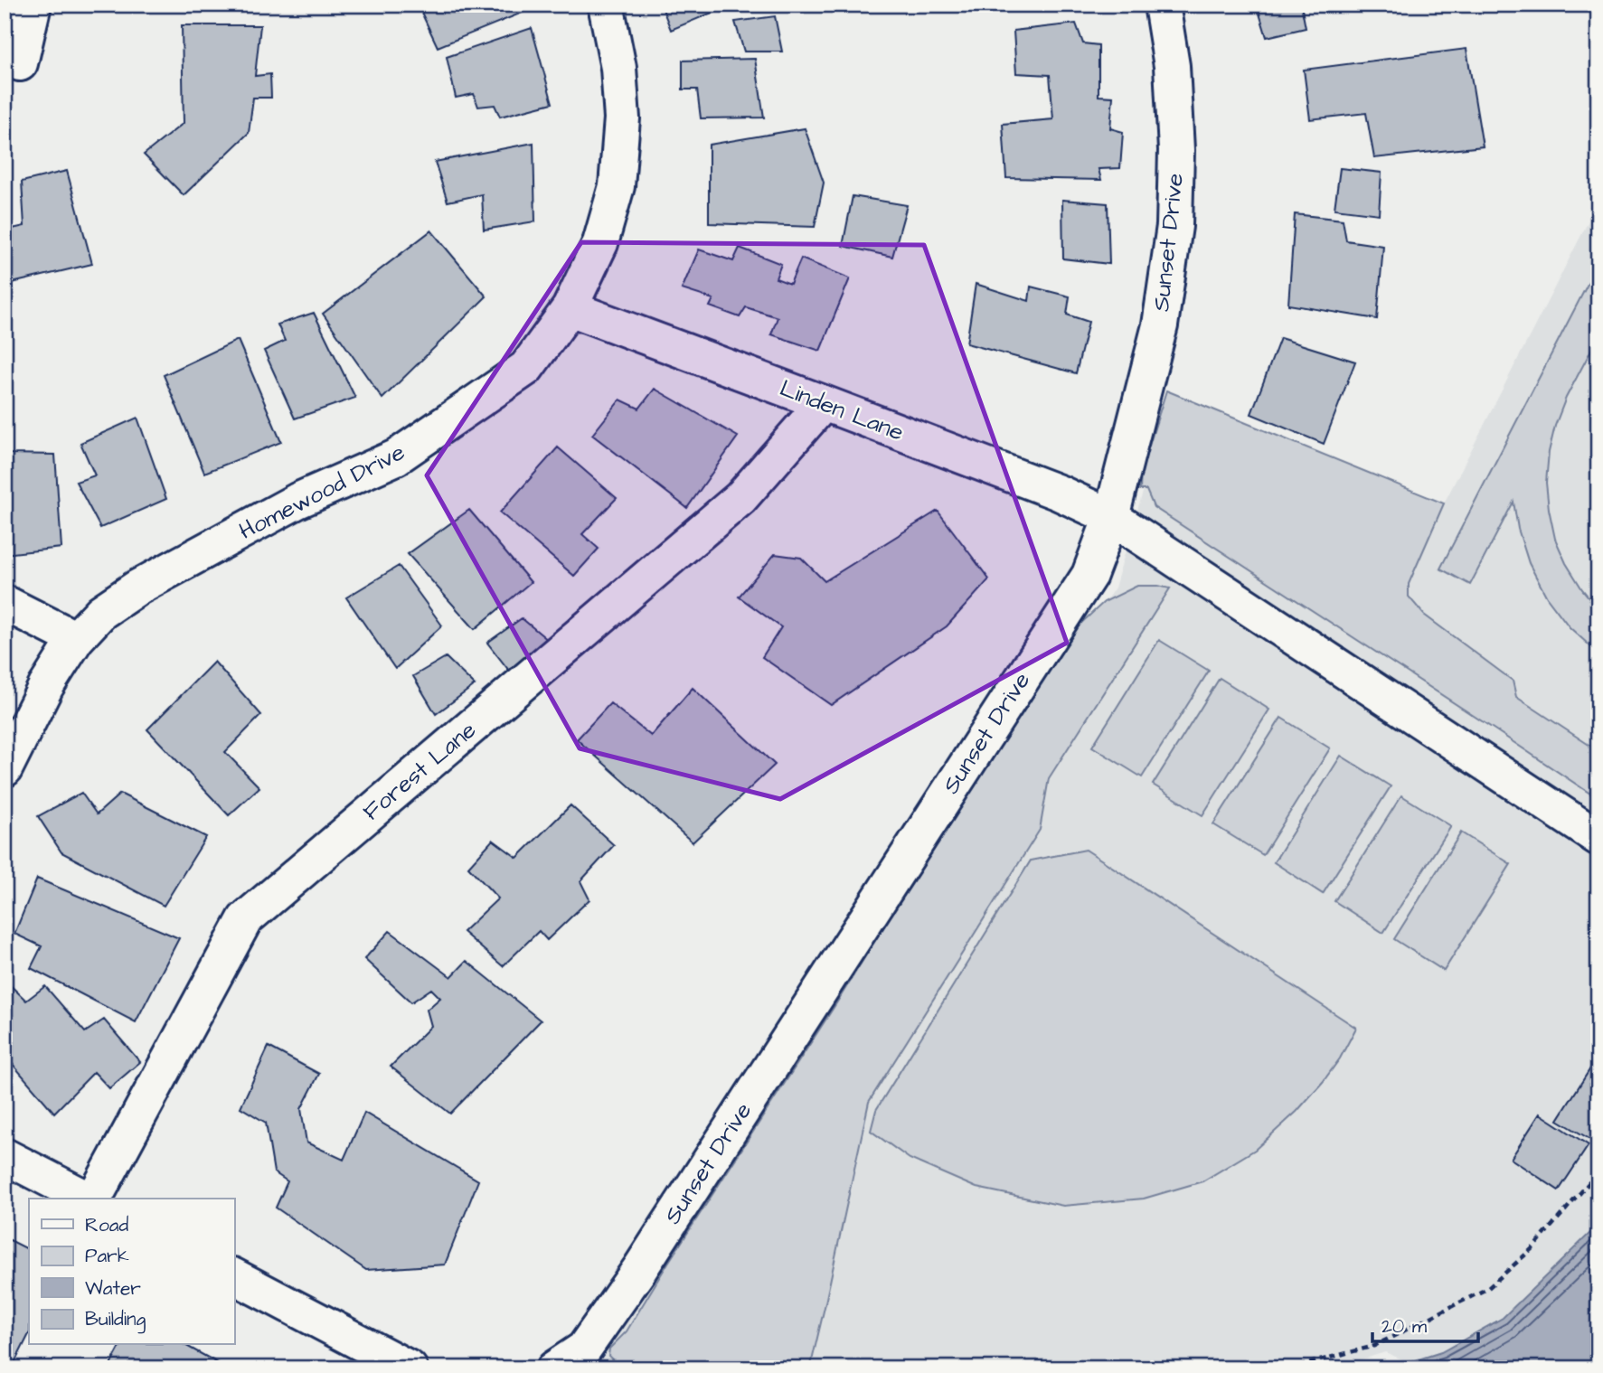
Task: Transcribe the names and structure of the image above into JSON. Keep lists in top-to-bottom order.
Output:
{
  "streets": {
    "street": [
      "Sunset Drive",
      "Linden Lane",
      "Homewood Drive",
      "Forest Lane"
    ]
  },
  "crossings": [
    ["Sunset Drive", "Linden Lane"],
    ["Linden Lane", "Homewood Drive"],
    ["Linden Lane", "Forest Lane"]
  ],
  "legend": [
    "Road",
    "Park",
    "Water",
    "Building"
  ],
  "scale_bar": "20 m"
}
